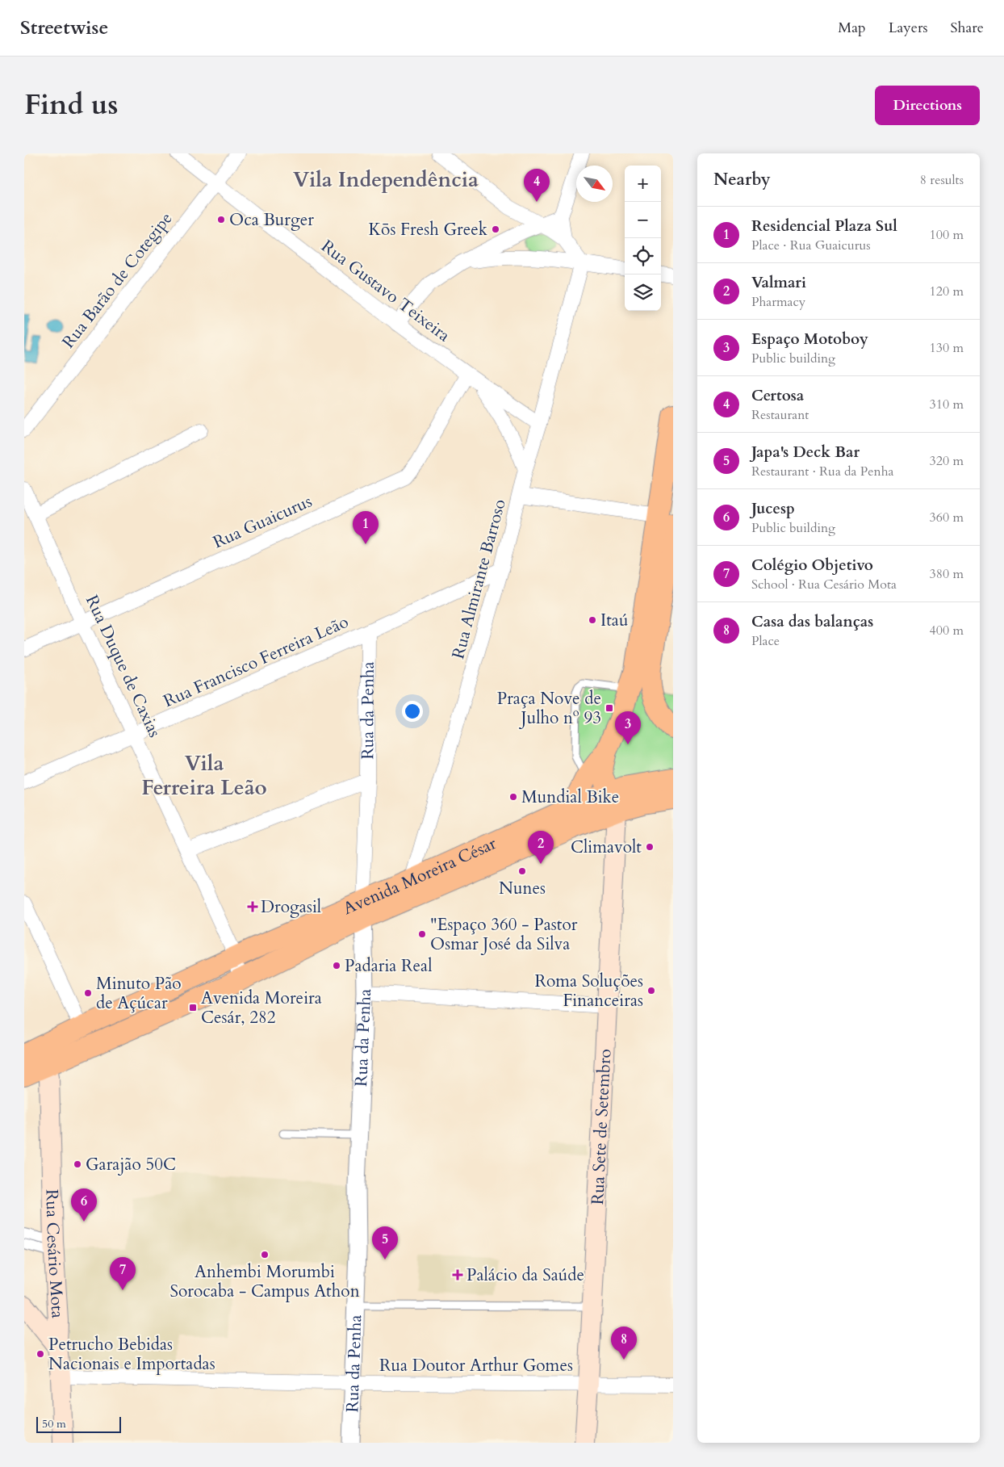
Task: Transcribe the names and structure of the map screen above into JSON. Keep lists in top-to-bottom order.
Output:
{
  "streets": {
    "main road": ["Avenida Moreira César", "Rua Sete de Setembro", "Rua Cesário Mota"],
    "street": [
      "Rua Barão de Cotegipe",
      "Rua Gustavo Teixeira",
      "Rua Guaicurus",
      "Rua Almirante Barroso",
      "Rua Francisco Ferreira Leão",
      "Rua Duque de Caxias",
      "Rua da Penha",
      "Rua Doutor Arthur Gomes"
    ]
  },
  "crossings": [
    ["Rua Barão de Cotegipe", "Rua Gustavo Teixeira"],
    ["Rua Gustavo Teixeira", "Rua Guaicurus"],
    ["Rua Gustavo Teixeira", "Rua Almirante Barroso"],
    ["Rua Guaicurus", "Rua Duque de Caxias"],
    ["Rua Almirante Barroso", "Rua Francisco Ferreira Leão"],
    ["Rua Almirante Barroso", "Avenida Moreira César"],
    ["Rua Francisco Ferreira Leão", "Rua Duque de Caxias"],
    ["Rua Francisco Ferreira Leão", "Rua da Penha"],
    ["Rua Duque de Caxias", "Avenida Moreira César"],
    ["Rua da Penha", "Avenida Moreira César"],
    ["Rua da Penha", "Rua Doutor Arthur Gomes"],
    ["Avenida Moreira César", "Rua Sete de Setembro"],
    ["Avenida Moreira César", "Rua Cesário Mota"],
    ["Rua Sete de Setembro", "Rua Doutor Arthur Gomes"],
    ["Rua Cesário Mota", "Rua Doutor Arthur Gomes"]
  ],
  "districts": ["Vila Independência", "Vila Ferreira Leão"],
  "places": {
    "other": [
      "Oca Burger",
      "Kōs Fresh Greek",
      "Itaú",
      "Mundial Bike",
      "Climavolt",
      "Nunes",
      "\"Espaço 360 - Pastor Osmar José da Silva",
      "Padaria Real",
      "Roma Soluções Financeiras",
      "Minuto Pão de Açúcar",
      "Garajão 50C",
      "Anhembi Morumbi Sorocaba - Campus Athon",
      "Petrucho Bebidas Nacionais e Importadas"
    ],
    "transit": ["Praça Nove de Julho nº 93", "Avenida Moreira Cesár, 282"],
    "health": ["Drogasil", "Palácio da Saúde"]
  },
  "scale_bar": "50 m",
  "north": "bottom right",
  "page": {
    "header": "Streetwise",
    "nav": ["Map", "Layers", "Share"],
    "title": "Find us",
    "buttons": "Directions",
    "heading": ["Nearby", "8 results"],
    "map_buttons": ["+", "−"],
    "pins": [
      "4",
      "1",
      "3",
      "2",
      "6",
      "5",
      "7",
      "8"
    ],
    "list": [
      {
        "mark": "1",
        "name": "Residencial Plaza Sul",
        "note": "Place · Rua Guaicurus",
        "value": "100 m"
      },
      {
        "mark": "2",
        "name": "Valmari",
        "note": "Pharmacy",
        "value": "120 m"
      },
      {
        "mark": "3",
        "name": "Espaço Motoboy",
        "note": "Public building",
        "value": "130 m"
      },
      {
        "mark": "4",
        "name": "Certosa",
        "note": "Restaurant",
        "value": "310 m"
      },
      {
        "mark": "5",
        "name": "Japa's Deck Bar",
        "note": "Restaurant · Rua da Penha",
        "value": "320 m"
      },
      {
        "mark": "6",
        "name": "Jucesp",
        "note": "Public building",
        "value": "360 m"
      },
      {
        "mark": "7",
        "name": "Colégio Objetivo",
        "note": "School · Rua Cesário Mota",
        "value": "380 m"
      },
      {
        "mark": "8",
        "name": "Casa das balanças",
        "note": "Place",
        "value": "400 m"
      }
    ],
    "scale": "50 m"
  }
}
